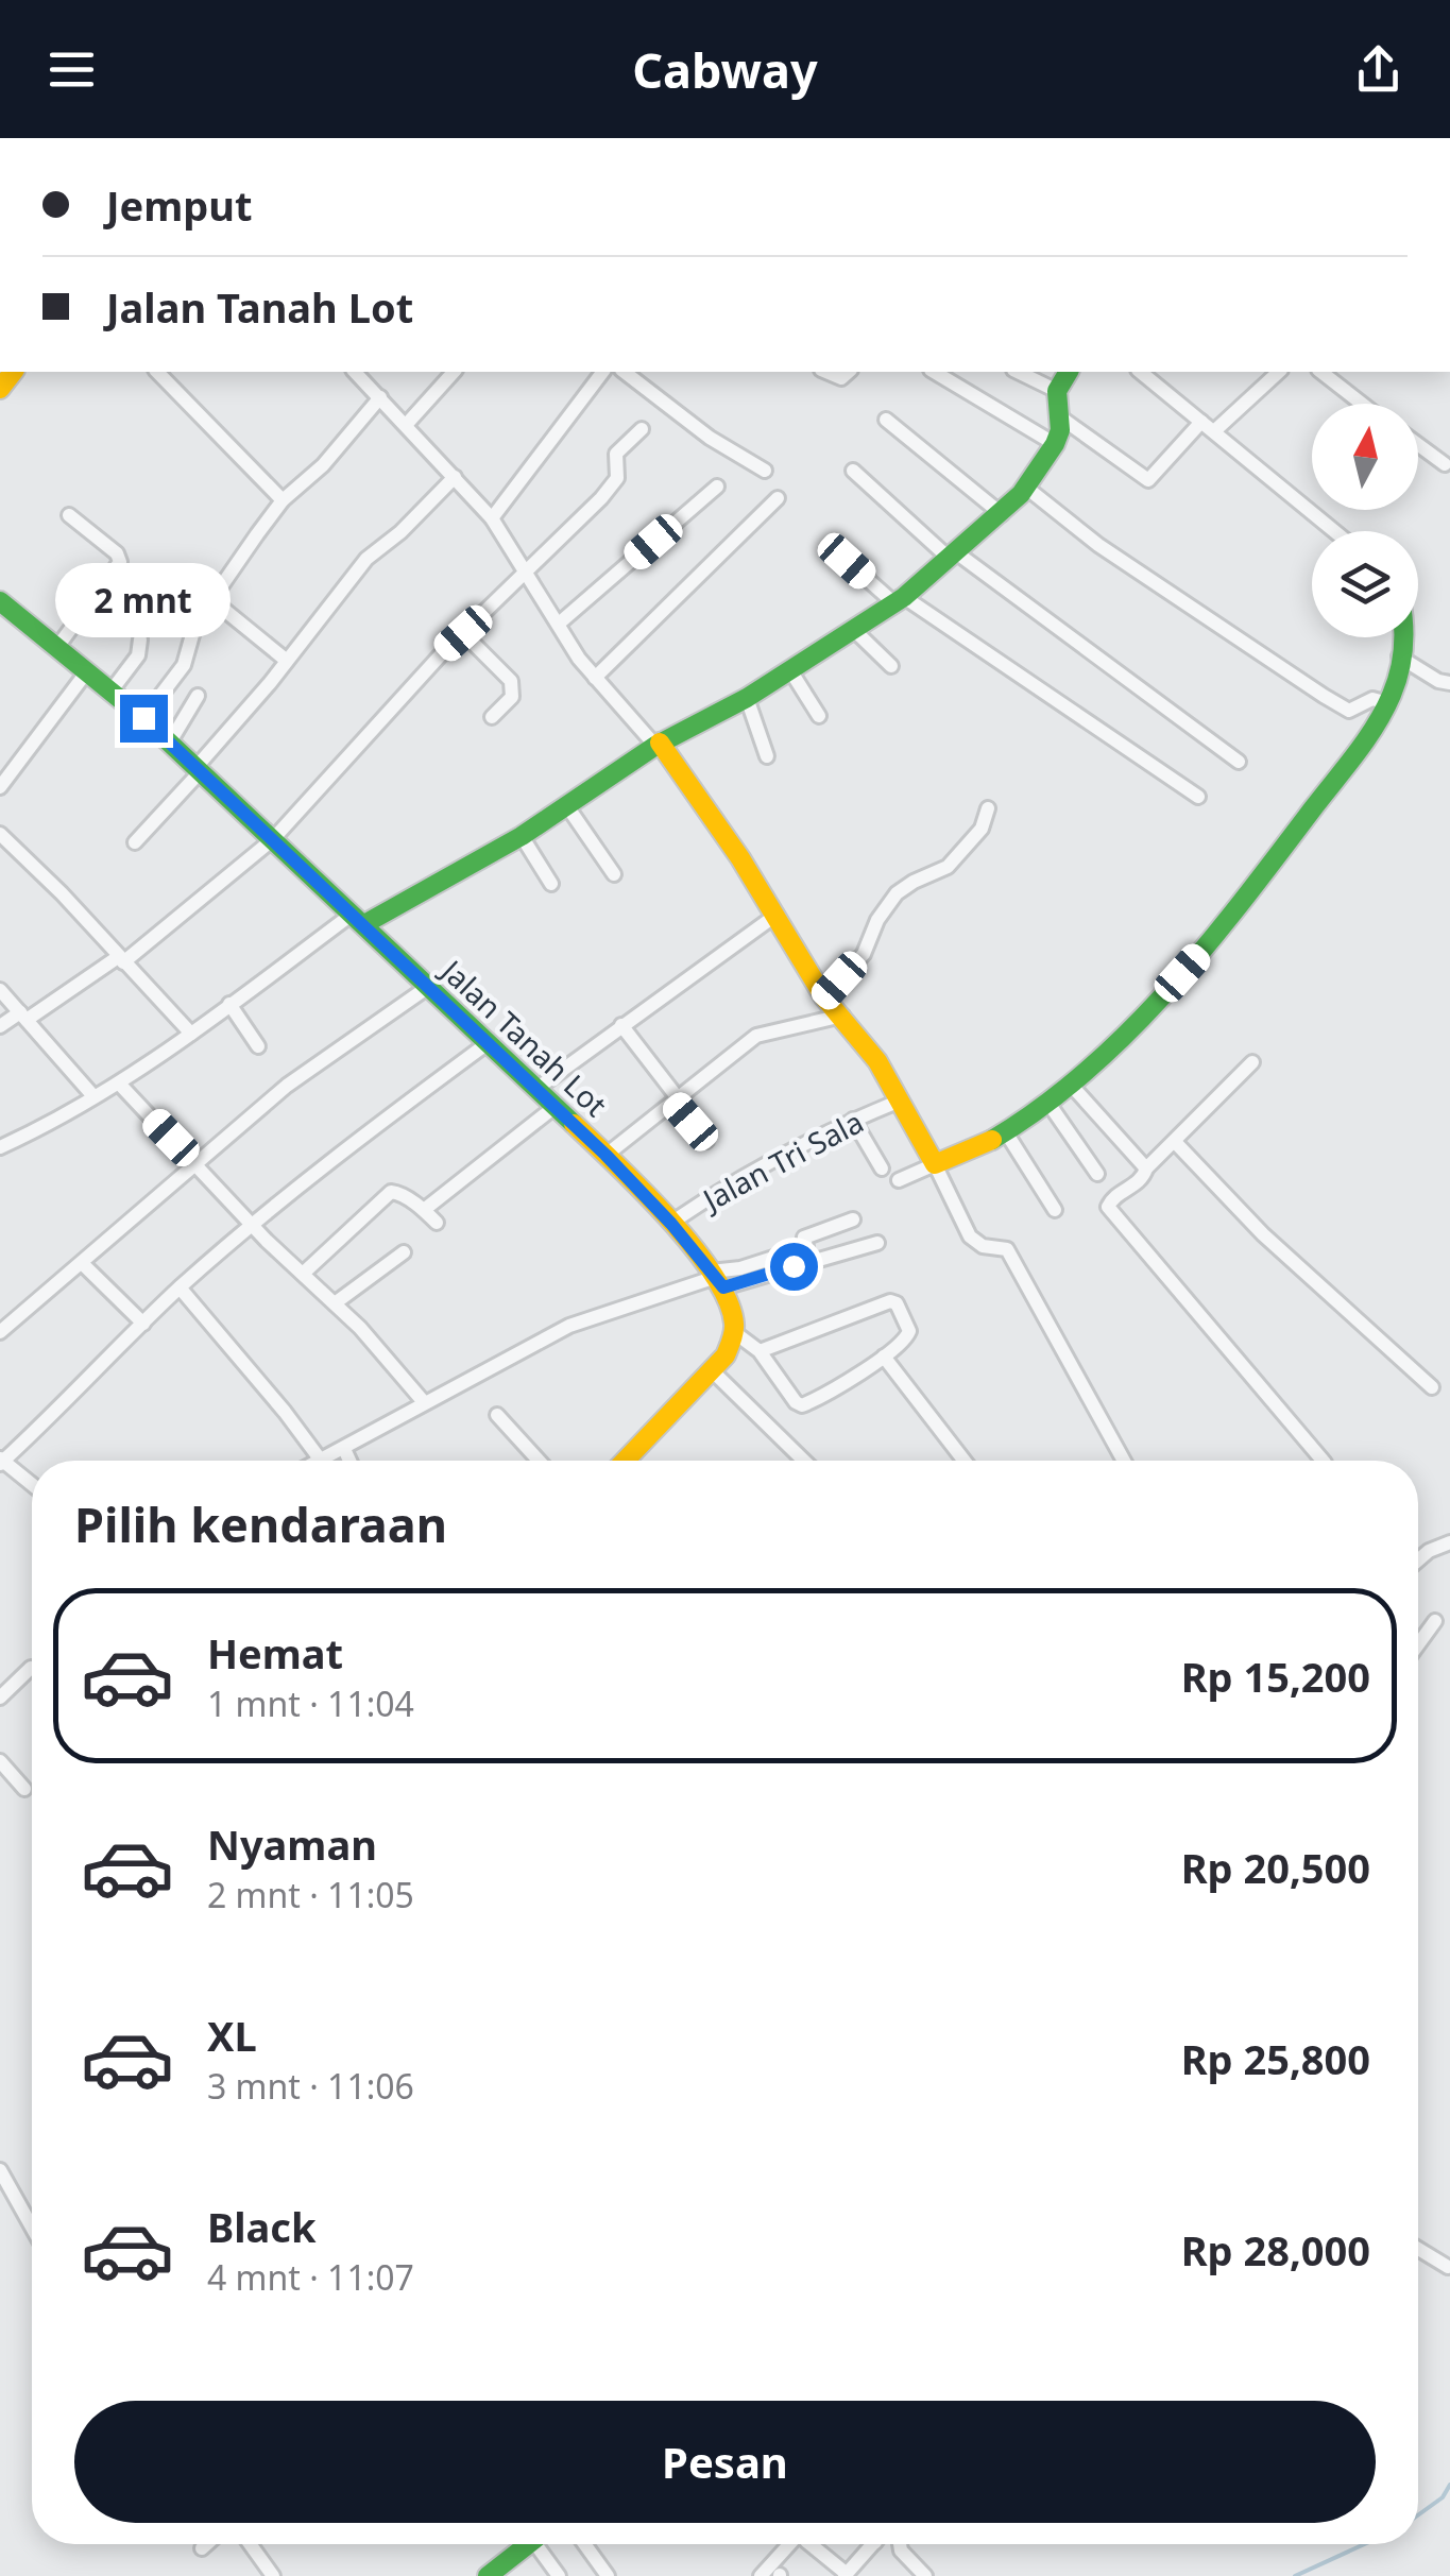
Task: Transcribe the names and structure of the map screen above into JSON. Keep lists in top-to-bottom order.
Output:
{
  "streets": {
    "street": ["Jalan Tanah Lot", "Jalan Tri Sala"]
  },
  "crossings": [
    ["Jalan Tanah Lot", "Jalan Tri Sala"]
  ],
  "north": "top",
  "page": {
    "header": "Cabway",
    "banner": ["Jemput", "Jalan Tanah Lot"],
    "bubble": "2 mnt",
    "heading": "Pilih kendaraan",
    "list": [
      {
        "name": "Hemat",
        "note": "1 mnt · 11:04",
        "value": "Rp 15,200"
      },
      {
        "name": "Nyaman",
        "note": "2 mnt · 11:05",
        "value": "Rp 20,500"
      },
      {
        "name": "XL",
        "note": "3 mnt · 11:06",
        "value": "Rp 25,800"
      },
      {
        "name": "Black",
        "note": "4 mnt · 11:07",
        "value": "Rp 28,000"
      }
    ],
    "buttons": "Pesan"
  }
}
